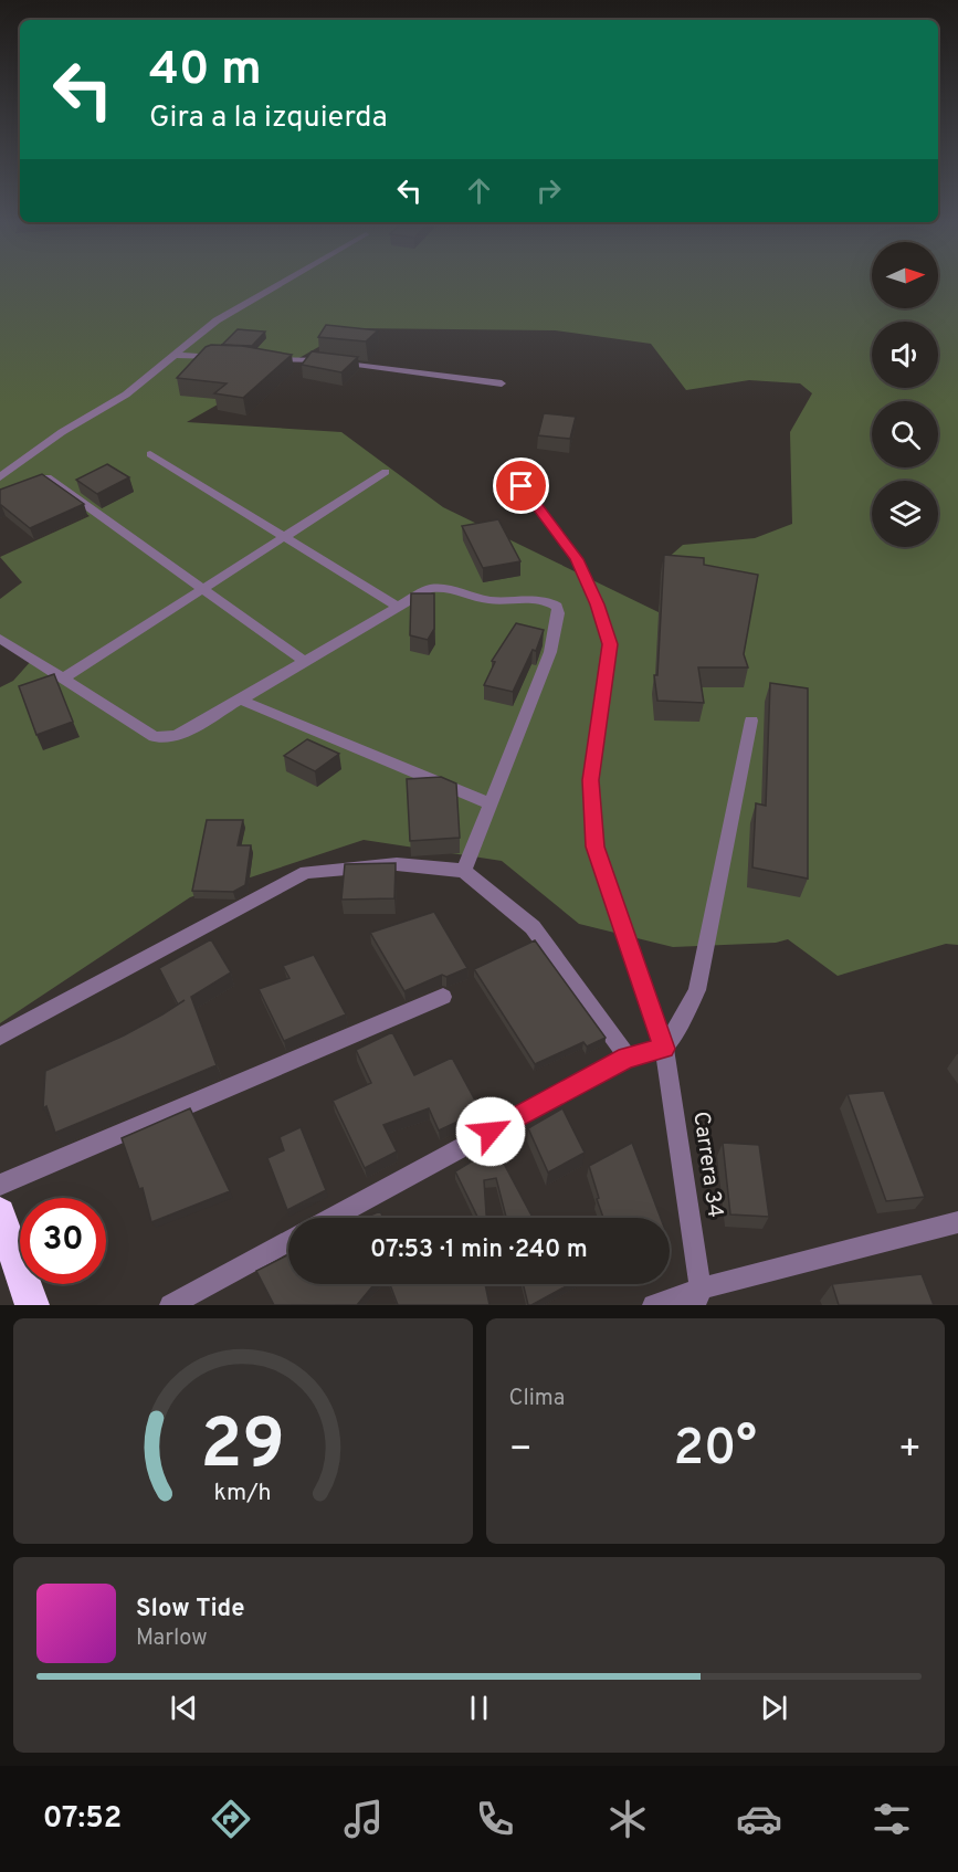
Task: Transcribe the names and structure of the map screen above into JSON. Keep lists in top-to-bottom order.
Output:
{
  "streets": {
    "street": ["Carrera 34"]
  },
  "north": "right",
  "page": {
    "turn": ["40 m", "Gira a la izquierda"],
    "limit": "30",
    "trip": "07:53 · 1 min · 240 m",
    "tile": "Clima",
    "heat": ["−", "20°", "+"],
    "song": ["Slow Tide", "Marlow"],
    "tabs": "07:52",
    "gauge": ["29", "km/h"]
  }
}
